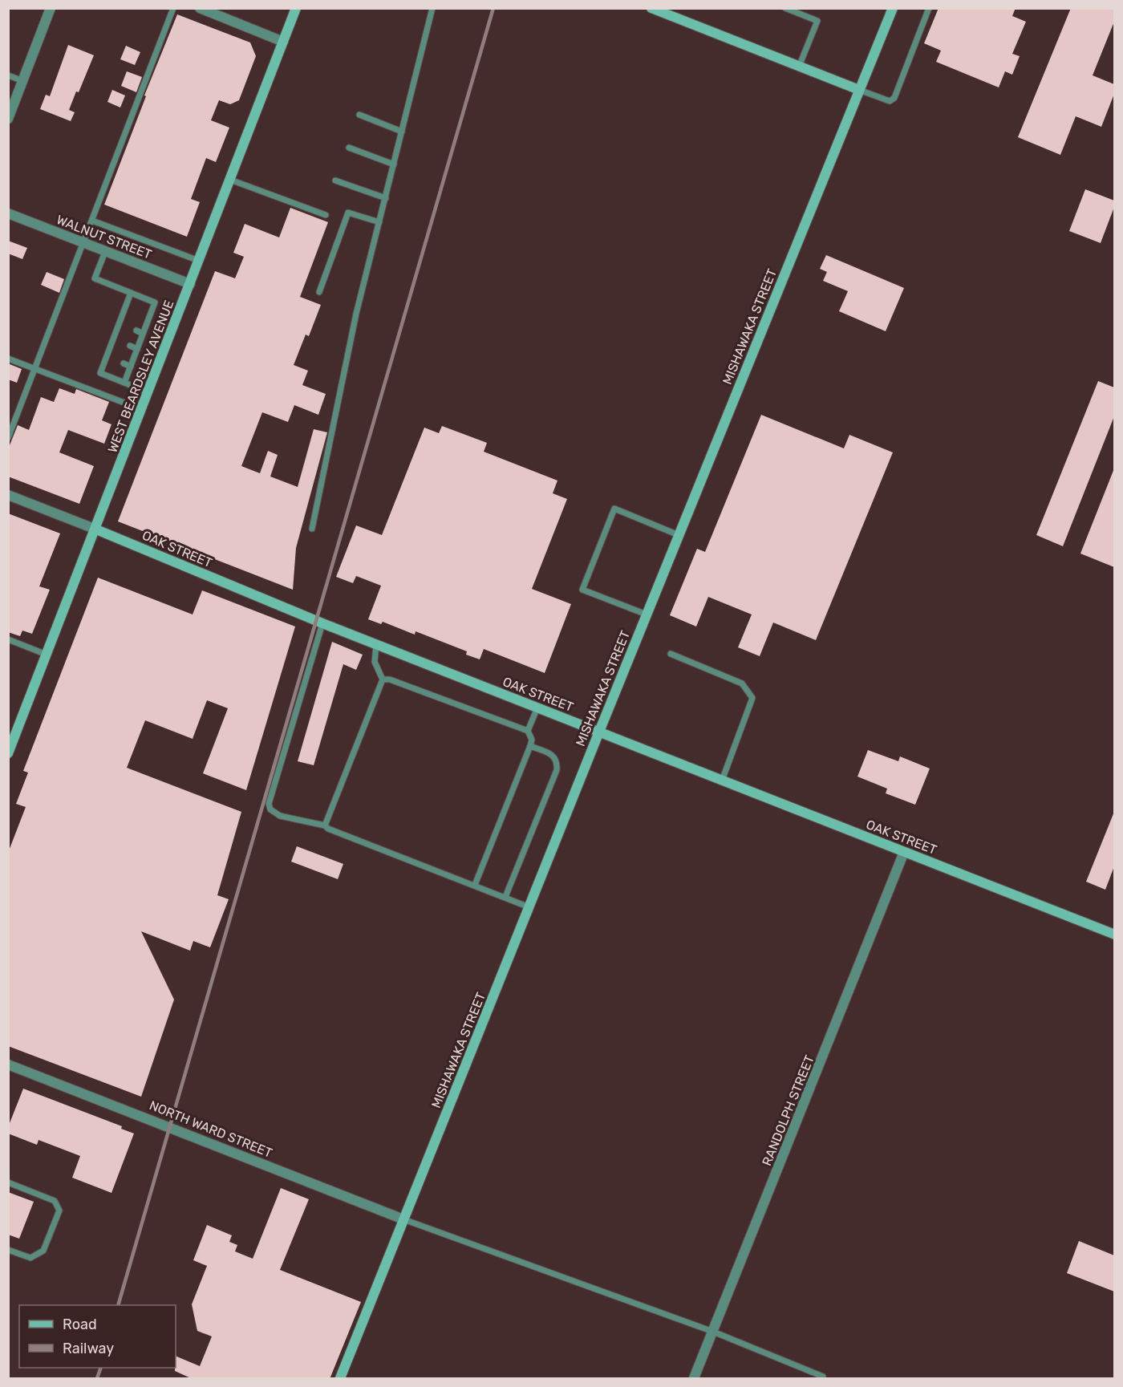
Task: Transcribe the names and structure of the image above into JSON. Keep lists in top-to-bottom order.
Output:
{
  "streets": {
    "street": [
      "WALNUT STREET",
      "MISHAWAKA STREET",
      "WEST BEARDSLEY AVENUE",
      "OAK STREET",
      "RANDOLPH STREET",
      "NORTH WARD STREET"
    ]
  },
  "crossings": [
    ["WALNUT STREET", "WEST BEARDSLEY AVENUE"],
    ["MISHAWAKA STREET", "OAK STREET"],
    ["MISHAWAKA STREET", "NORTH WARD STREET"],
    ["WEST BEARDSLEY AVENUE", "OAK STREET"],
    ["OAK STREET", "RANDOLPH STREET"]
  ],
  "legend": ["Road", "Railway"]
}
